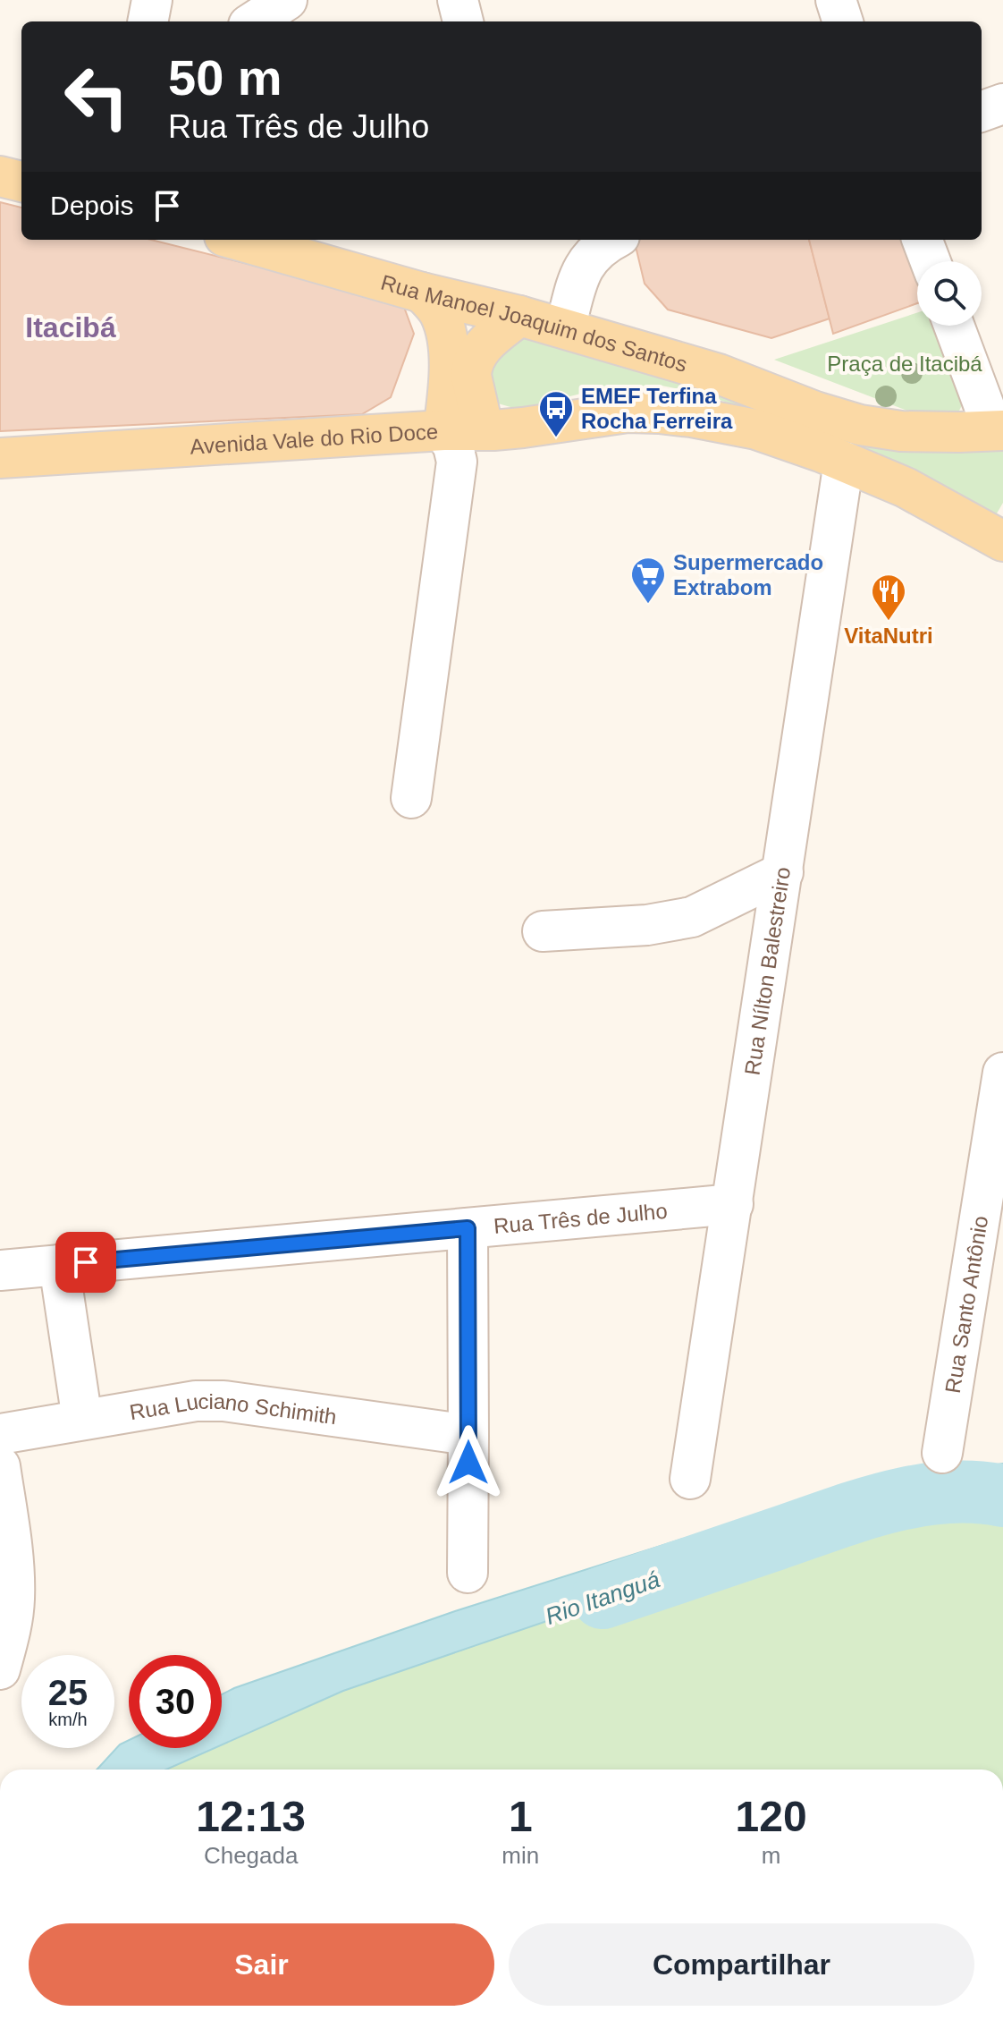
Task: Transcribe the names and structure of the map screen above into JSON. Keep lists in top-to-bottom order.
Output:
{
  "streets": {
    "main road": ["Rua Manoel Joaquim dos Santos", "Avenida Vale do Rio Doce"],
    "street": [
      "Rua Nílton Balestreiro",
      "Rua Três de Julho",
      "Rua Santo Antônio",
      "Rua Luciano Schimith"
    ]
  },
  "crossings": [
    ["Avenida Vale do Rio Doce", "Rua Nílton Balestreiro"],
    ["Rua Nílton Balestreiro", "Rua Três de Julho"]
  ],
  "districts": ["Itacibá"],
  "water": ["Rio Itanguá"],
  "parks": ["Praça de Itacibá"],
  "places": {
    "bus stop": ["EMEF Terfina Rocha Ferreira"],
    "supermarket": ["Supermercado Extrabom"],
    "restaurant": ["VitaNutri"]
  },
  "page": {
    "turn": ["50 m", "Rua Três de Julho"],
    "then": "Depois",
    "speed": "25 km/h",
    "limit": "30",
    "eta": [
      "12:13",
      "Chegada",
      "1",
      "min",
      "120",
      "m"
    ],
    "buttons": ["Sair", "Compartilhar"]
  }
}
